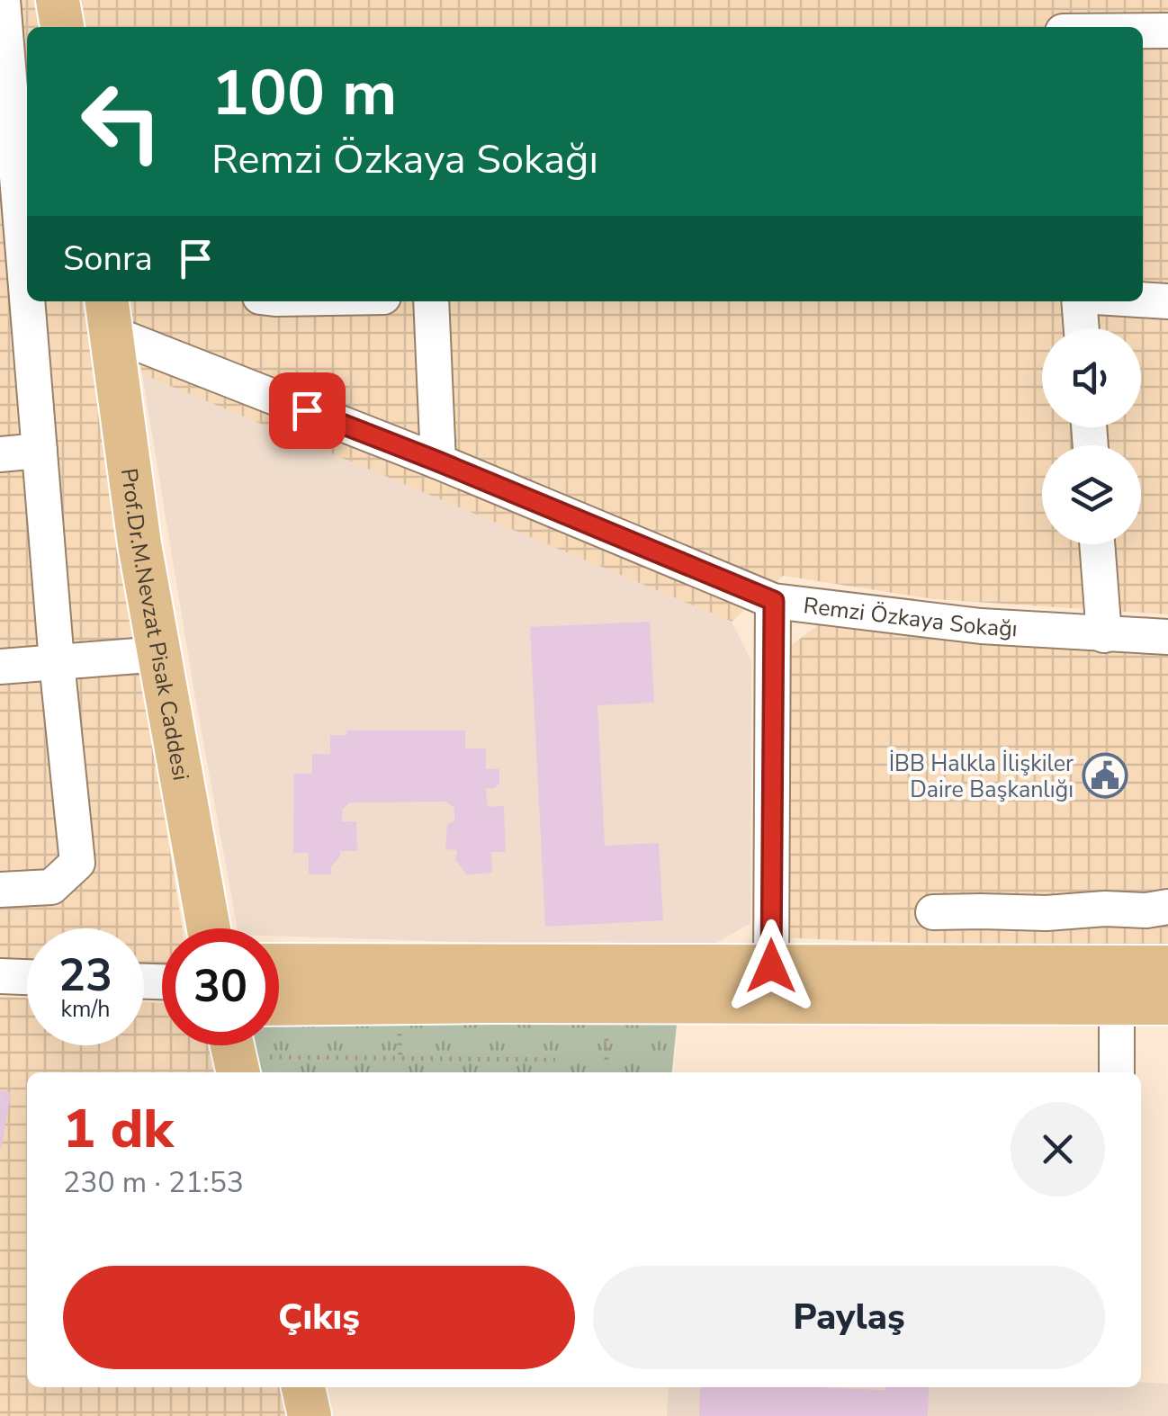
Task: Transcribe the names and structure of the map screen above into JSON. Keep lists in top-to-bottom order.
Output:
{
  "streets": {
    "main road": ["Prof.Dr.M.Nevzat Pisak Caddesi"],
    "street": ["Remzi Özkaya Sokağı"]
  },
  "crossings": [
    ["Remzi Özkaya Sokağı", "Prof.Dr.M.Nevzat Pisak Caddesi"]
  ],
  "places": {
    "public building": ["İBB Halkla İlişkiler Daire Başkanlığı"]
  },
  "page": {
    "turn": ["100 m", "Remzi Özkaya Sokağı"],
    "then": "Sonra",
    "speed": "23 km/h",
    "limit": "30",
    "heading": ["1 dk", "230 m · 21:53"],
    "buttons": ["Çıkış", "Paylaş"]
  }
}
